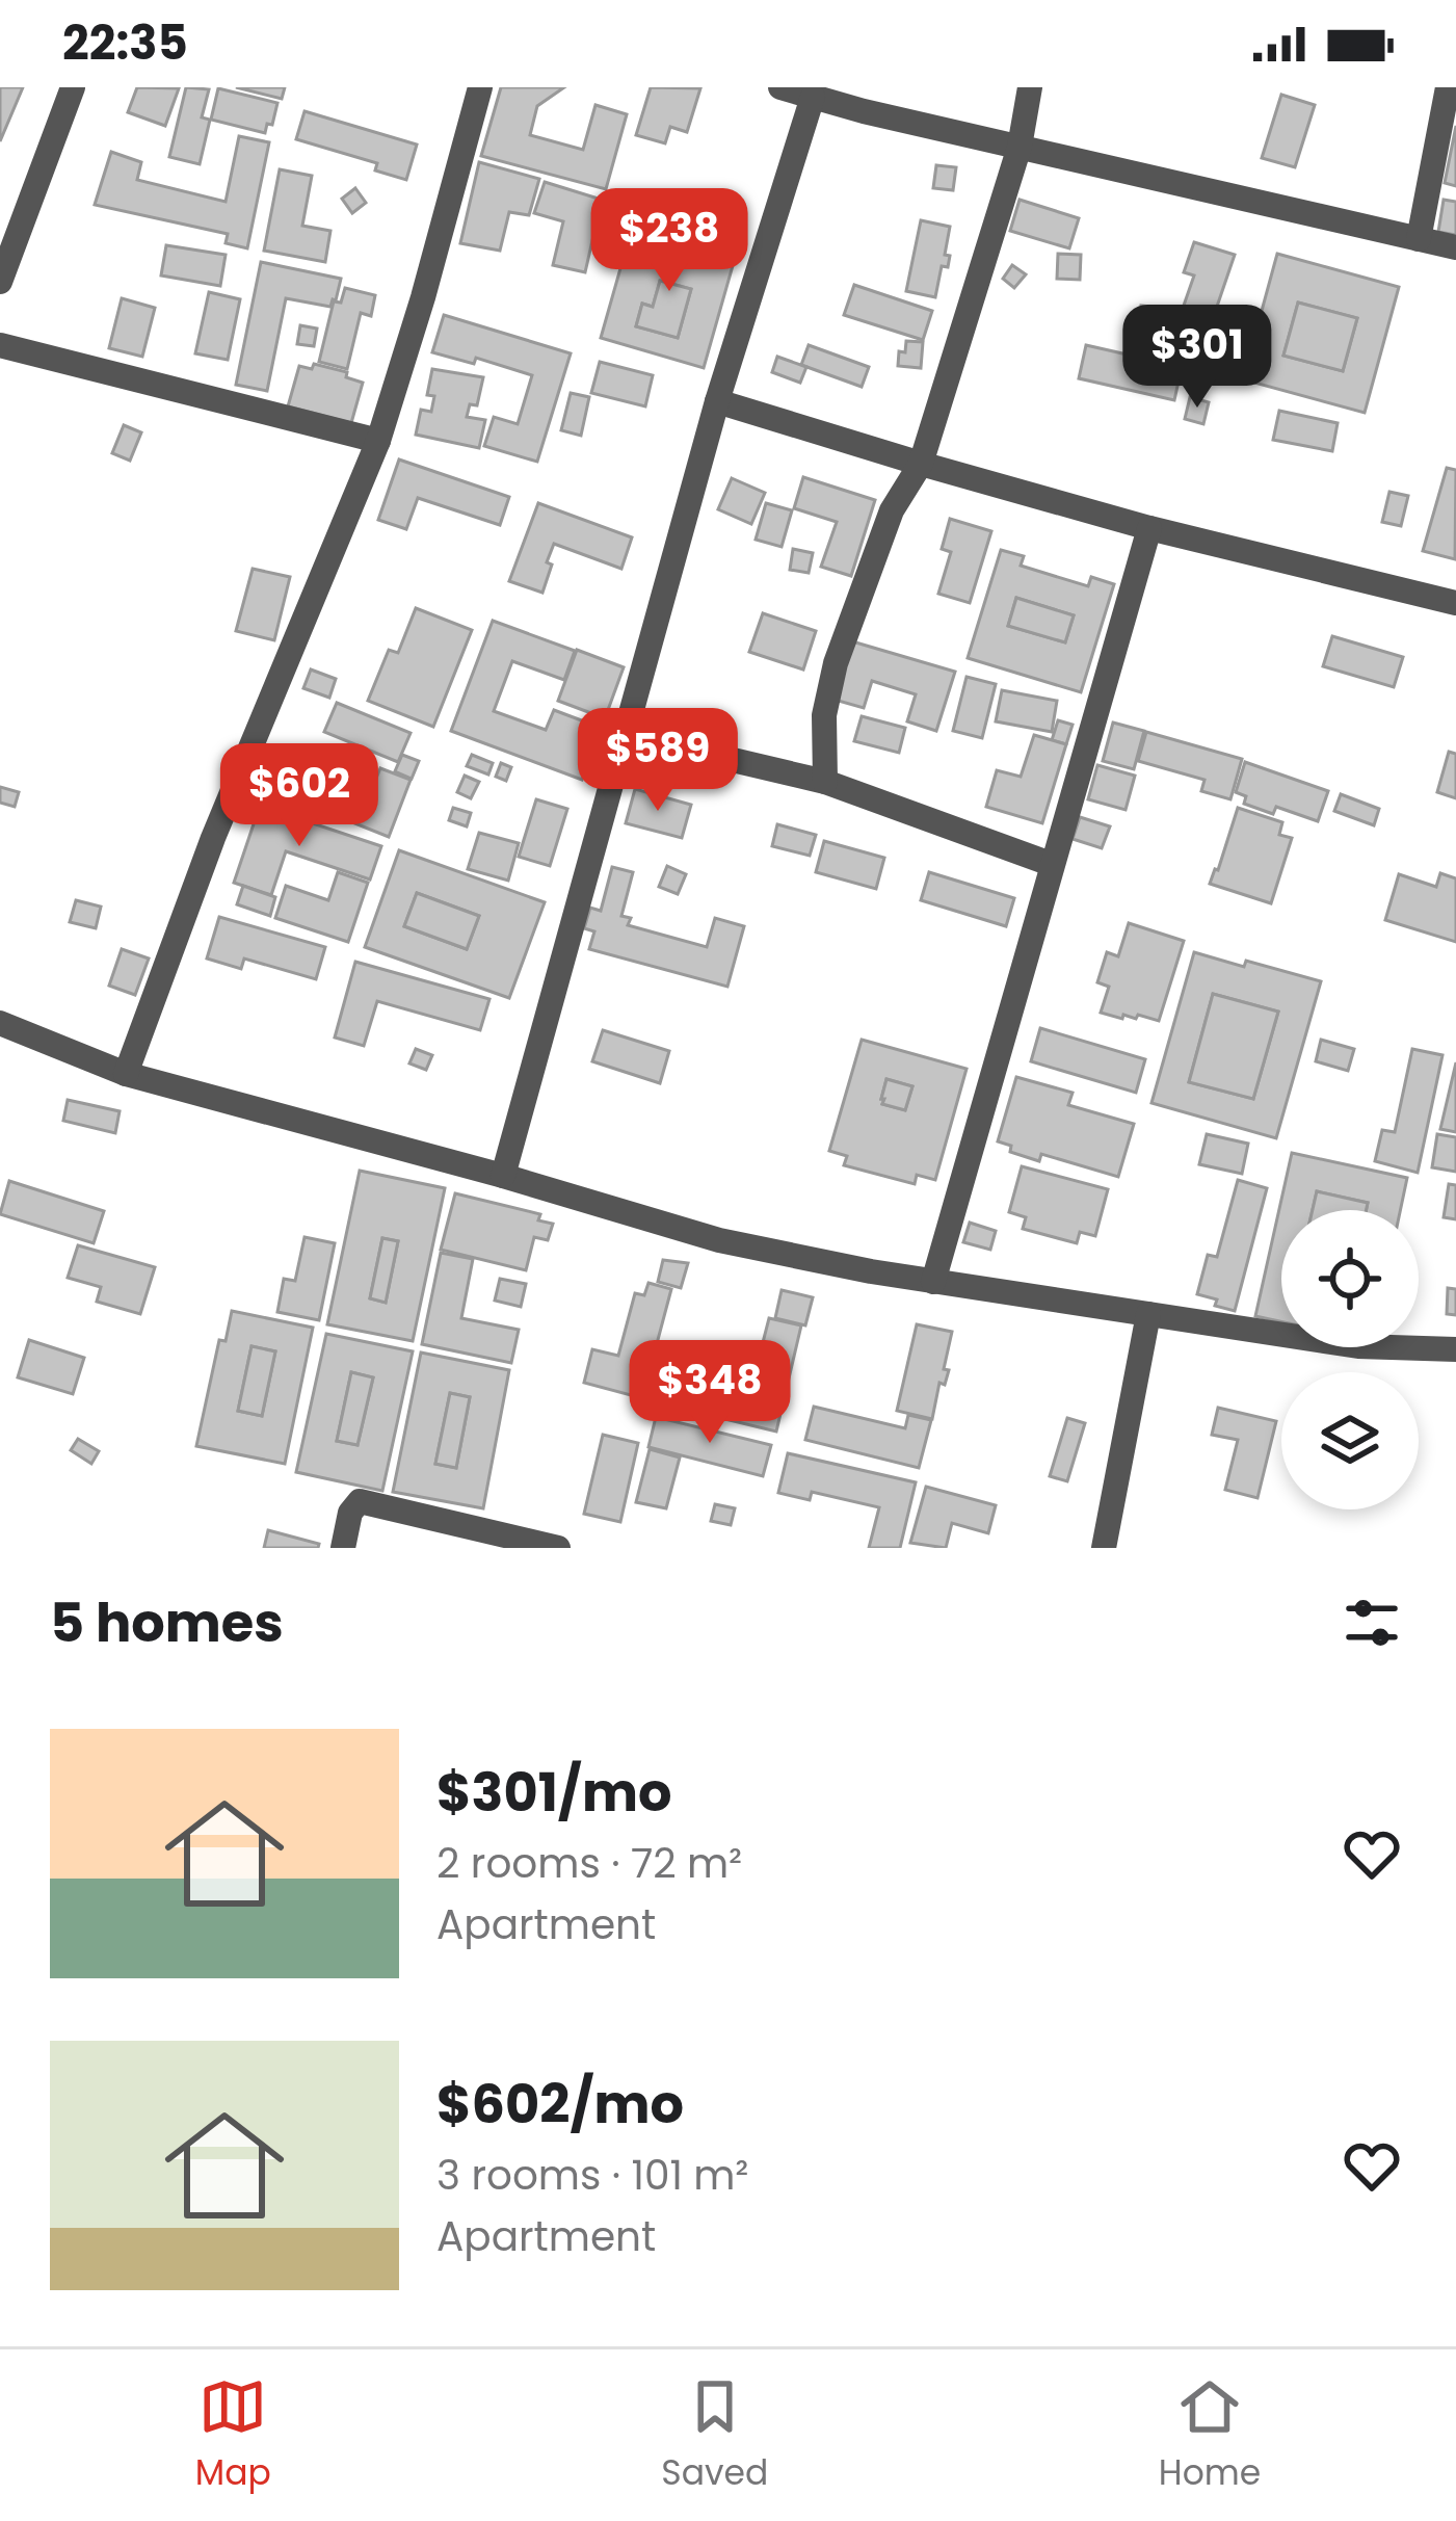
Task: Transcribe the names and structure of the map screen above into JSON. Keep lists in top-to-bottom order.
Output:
{
  "page": {
    "status": "22:35",
    "price": [
      "$238",
      "$301",
      "$589",
      "$602",
      "$348"
    ],
    "heading": "5 homes",
    "list": [
      {
        "name": "$301/mo",
        "note": "2 rooms · 72 m² · Apartment"
      },
      {
        "name": "$602/mo",
        "note": "3 rooms · 101 m² · Apartment"
      }
    ],
    "tabs": ["Map", "Saved", "Home"]
  }
}
